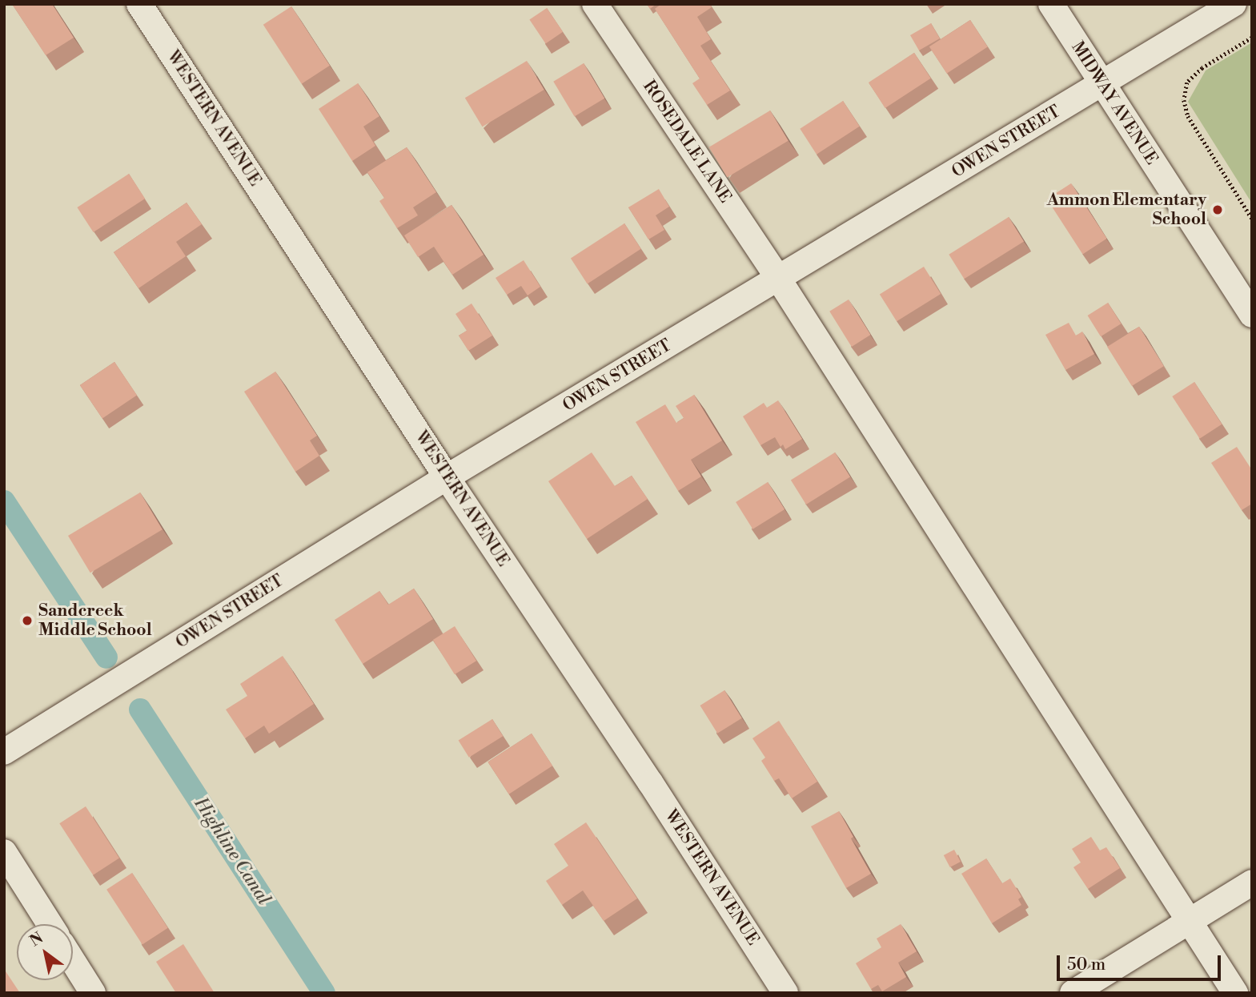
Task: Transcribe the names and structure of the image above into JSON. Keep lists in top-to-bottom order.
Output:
{
  "streets": {
    "street": [
      "MIDWAY AVENUE",
      "WESTERN AVENUE",
      "ROSEDALE LANE",
      "OWEN STREET"
    ]
  },
  "crossings": [
    ["MIDWAY AVENUE", "OWEN STREET"],
    ["WESTERN AVENUE", "OWEN STREET"],
    ["ROSEDALE LANE", "OWEN STREET"]
  ],
  "water": ["Highline Canal"],
  "places": ["Ammon Elementary School", "Sandcreek Middle School"],
  "scale_bar": "50 m",
  "north": "top left"
}
